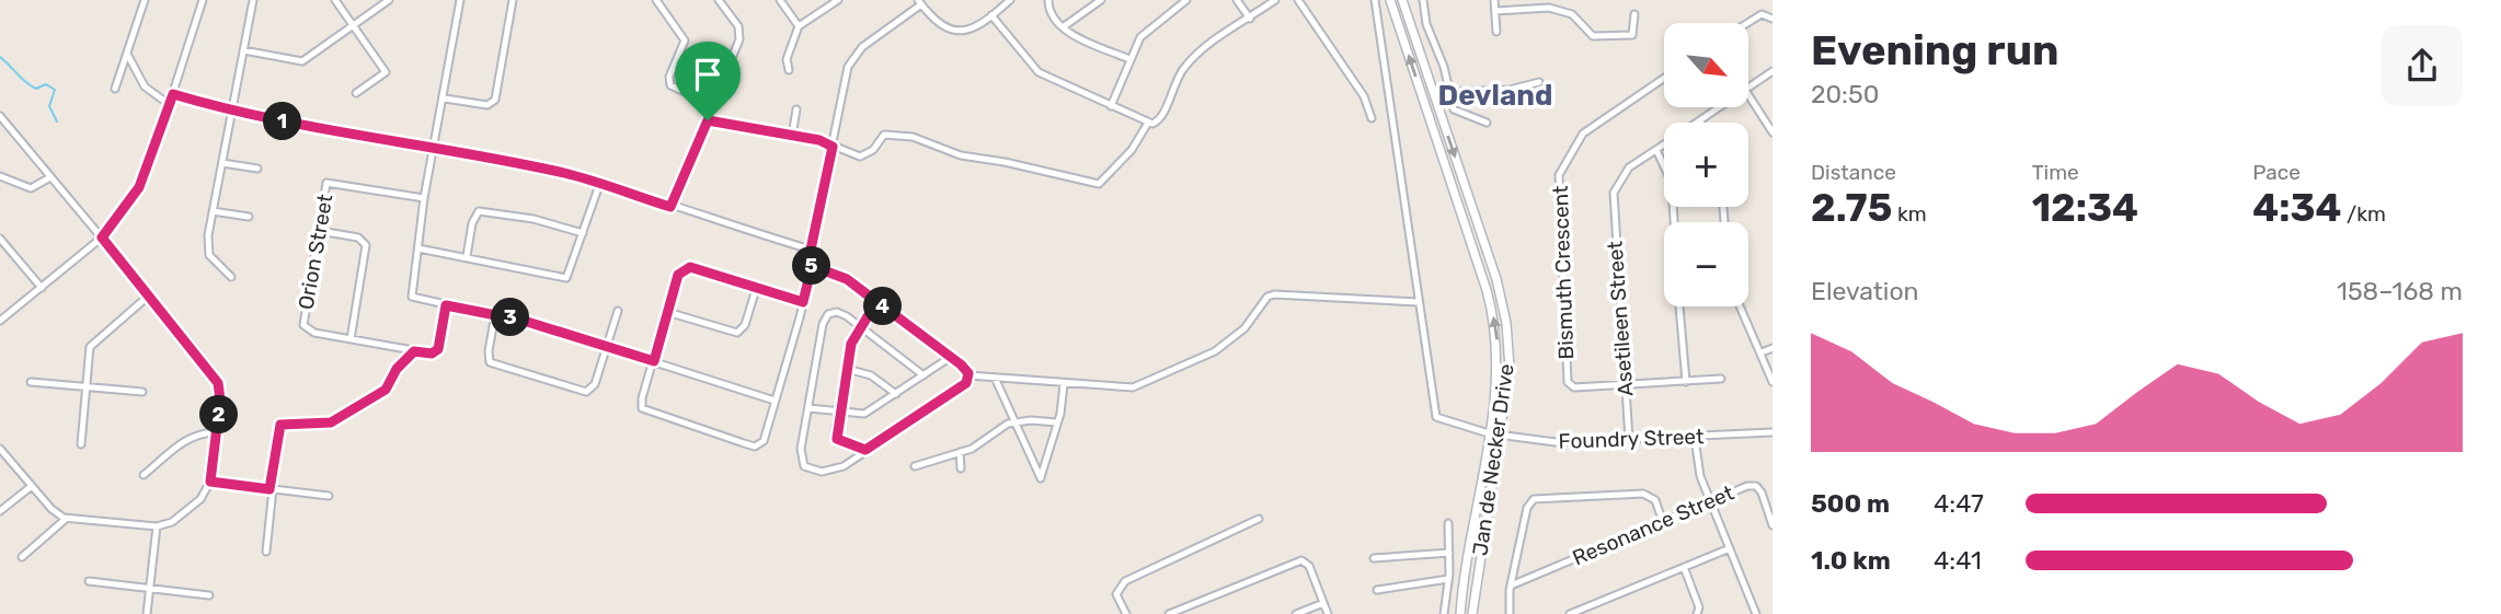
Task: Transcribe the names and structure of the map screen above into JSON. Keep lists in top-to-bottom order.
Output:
{
  "streets": {
    "main road": ["Jan de Necker Drive"],
    "street": [
      "Orion Street",
      "Bismuth Crescent",
      "Asetileen Street",
      "Foundry Street",
      "Resonance Street"
    ]
  },
  "crossings": [
    ["Bismuth Crescent", "Asetileen Street"],
    ["Asetileen Street", "Foundry Street"],
    ["Foundry Street", "Jan de Necker Drive"]
  ],
  "districts": ["Devland"],
  "north": "bottom right",
  "page": {
    "heading": ["Evening run", "20:50"],
    "map_buttons": ["+", "−"],
    "pins": [
      "1",
      "5",
      "4",
      "3",
      "2"
    ],
    "stats": [
      ["Distance", "2.75 km"],
      ["Time", "12:34"],
      ["Pace", "4:34 /km"]
    ],
    "chart": ["Elevation", "158–168 m"],
    "list": [
      {
        "name": "500 m",
        "note": "4:47"
      },
      {
        "name": "1.0 km",
        "note": "4:41"
      }
    ]
  }
}
